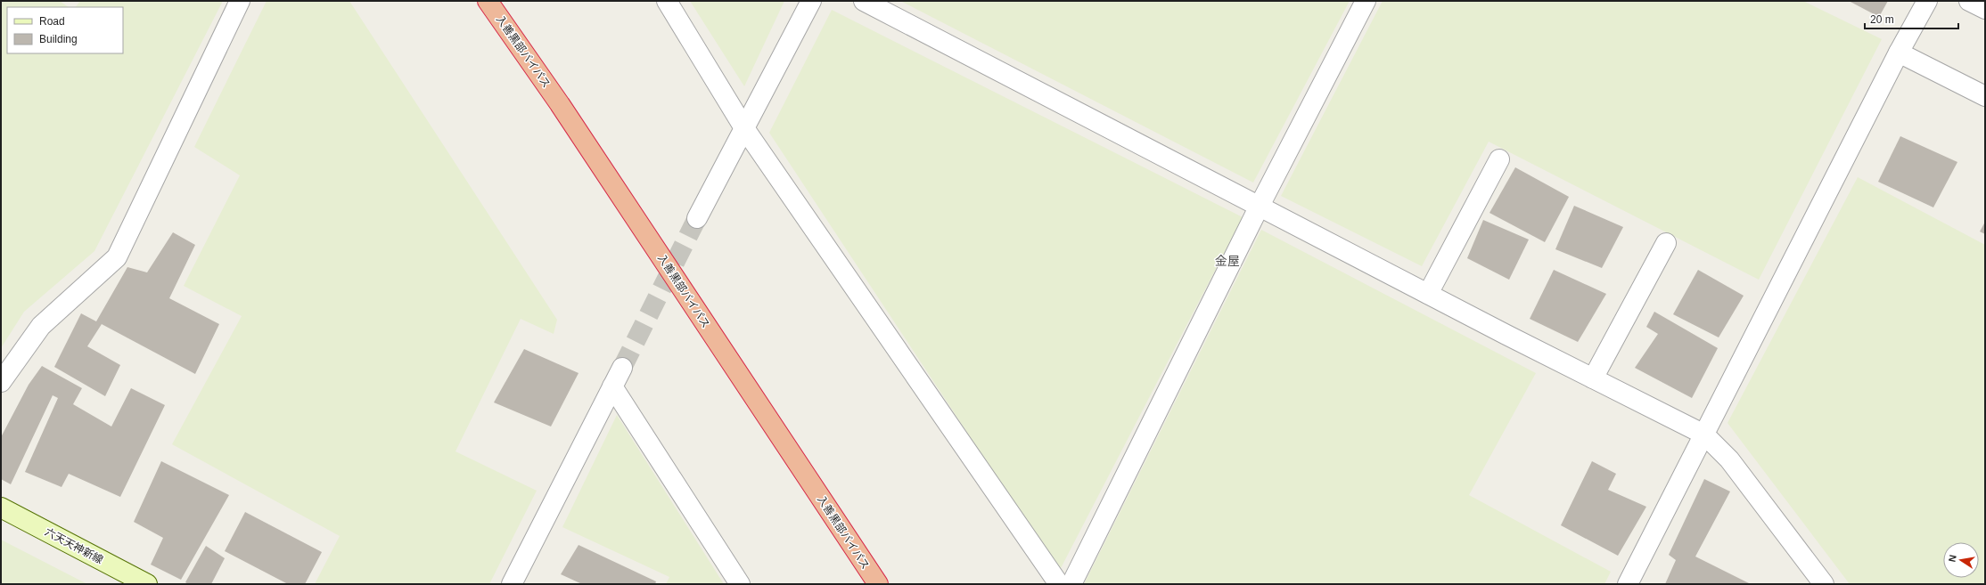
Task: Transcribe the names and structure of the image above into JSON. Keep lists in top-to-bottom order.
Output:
{
  "streets": {
    "highway": ["入善黒部バイパス"],
    "main road": ["六天天神新線"]
  },
  "districts": ["金屋"],
  "legend": ["Road", "Building"],
  "scale_bar": "20 m",
  "north": "left"
}
